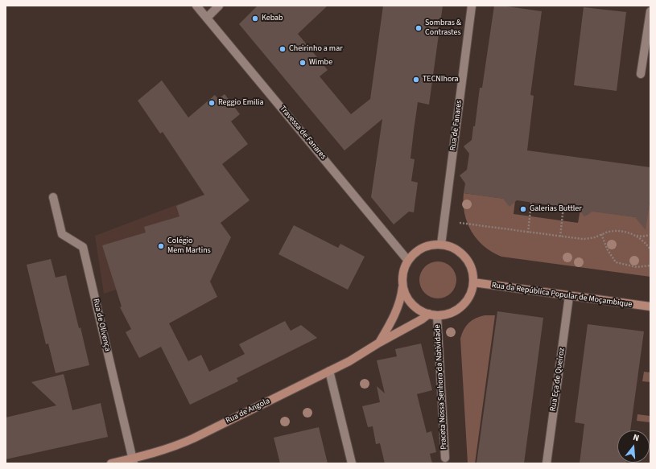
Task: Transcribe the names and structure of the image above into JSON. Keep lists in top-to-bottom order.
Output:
{
  "streets": {
    "street": [
      "Rua de Fanares",
      "Travessa de Fanares",
      "Rua da República Popular de Moçambique",
      "Rua de Olivença",
      "Rua Eça de Queiroz",
      "Praceta Nossa Senhora da Natividade",
      "Rua de Angola"
    ]
  },
  "crossings": [
    ["Rua de Fanares", "Travessa de Fanares"],
    ["Rua de Fanares", "Rua da República Popular de Moçambique"],
    ["Rua de Fanares", "Praceta Nossa Senhora da Natividade"],
    ["Rua de Fanares", "Rua de Angola"],
    ["Travessa de Fanares", "Rua da República Popular de Moçambique"],
    ["Travessa de Fanares", "Praceta Nossa Senhora da Natividade"],
    ["Travessa de Fanares", "Rua de Angola"],
    ["Rua da República Popular de Moçambique", "Rua Eça de Queiroz"],
    ["Rua da República Popular de Moçambique", "Praceta Nossa Senhora da Natividade"],
    ["Rua da República Popular de Moçambique", "Rua de Angola"],
    ["Rua de Olivença", "Rua de Angola"],
    ["Praceta Nossa Senhora da Natividade", "Rua de Angola"]
  ],
  "places": [
    "Kebab",
    "Sombras & Contrastes",
    "Cheirinho a mar",
    "Wimbe",
    "TECNIhora",
    "Reggio Emilia",
    "Galerias Buttler",
    "Colégio Mem Martins"
  ],
  "north": "top"
}
